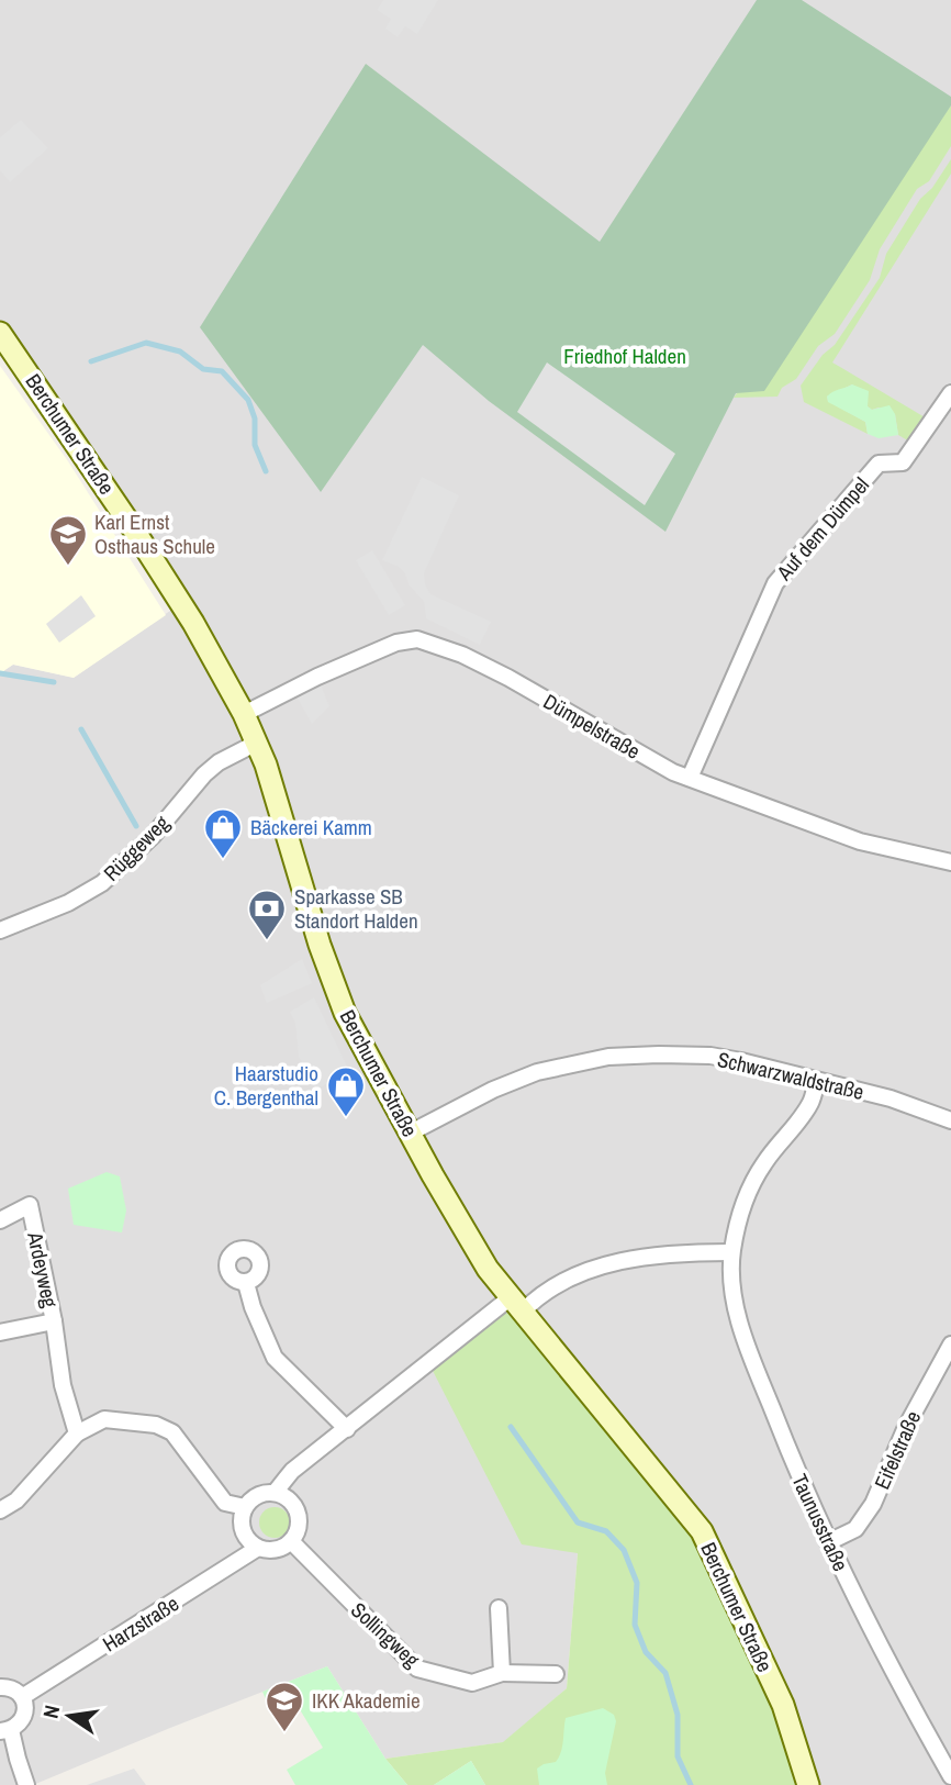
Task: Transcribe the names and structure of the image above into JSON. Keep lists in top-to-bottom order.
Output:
{
  "streets": {
    "main road": ["Berchumer Straße"],
    "street": [
      "Auf dem Dümpel",
      "Dümpelstraße",
      "Rüggeweg",
      "Schwarzwaldstraße",
      "Ardeyweg",
      "Eifelstraße",
      "Taunusstraße",
      "Harzstraße",
      "Sollingweg"
    ]
  },
  "crossings": [
    ["Berchumer Straße", "Dümpelstraße"],
    ["Berchumer Straße", "Rüggeweg"],
    ["Berchumer Straße", "Schwarzwaldstraße"],
    ["Auf dem Dümpel", "Dümpelstraße"],
    ["Schwarzwaldstraße", "Taunusstraße"],
    ["Eifelstraße", "Taunusstraße"],
    ["Harzstraße", "Sollingweg"]
  ],
  "parks": ["Friedhof Halden"],
  "places": {
    "school or university": ["Karl Ernst Osthaus Schule", "IKK Akademie"],
    "shop": ["Bäckerei Kamm", "Haarstudio C. Bergenthal"],
    "bank": ["Sparkasse SB Standort Halden"]
  },
  "north": "left"
}
